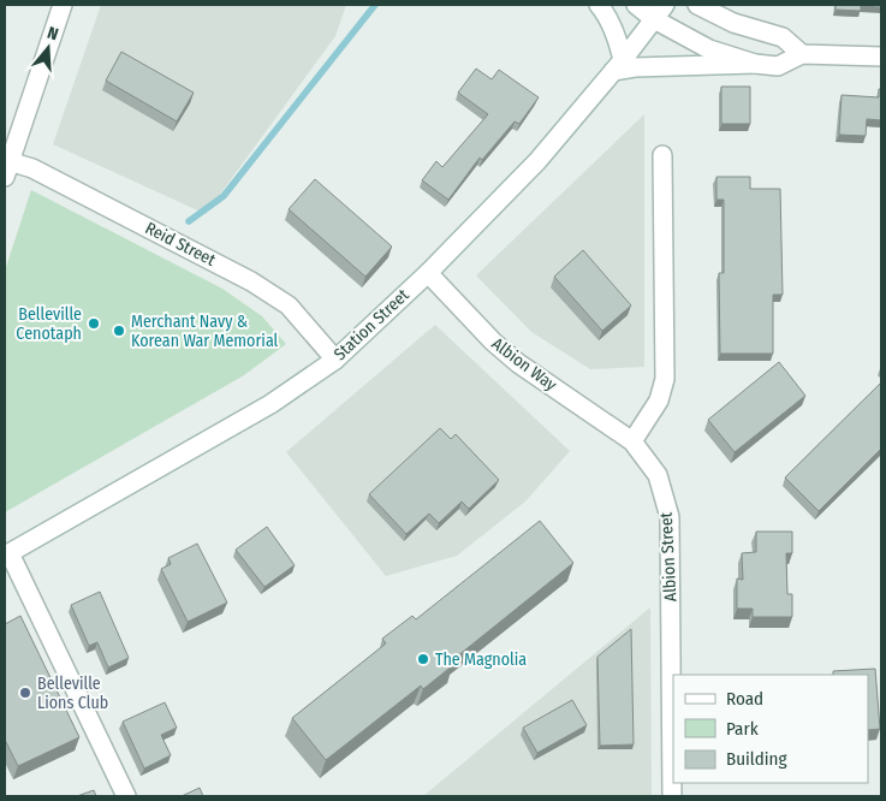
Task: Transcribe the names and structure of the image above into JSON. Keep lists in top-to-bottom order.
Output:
{
  "streets": {
    "street": [
      "Reid Street",
      "Station Street",
      "Albion Way",
      "Albion Street"
    ]
  },
  "crossings": [
    ["Reid Street", "Station Street"],
    ["Station Street", "Albion Way"],
    ["Albion Way", "Albion Street"]
  ],
  "places": [
    "Belleville Cenotaph",
    "Merchant Navy & Korean War Memorial",
    "The Magnolia",
    "Belleville Lions Club"
  ],
  "legend": ["Road", "Park", "Building"],
  "north": "top"
}
